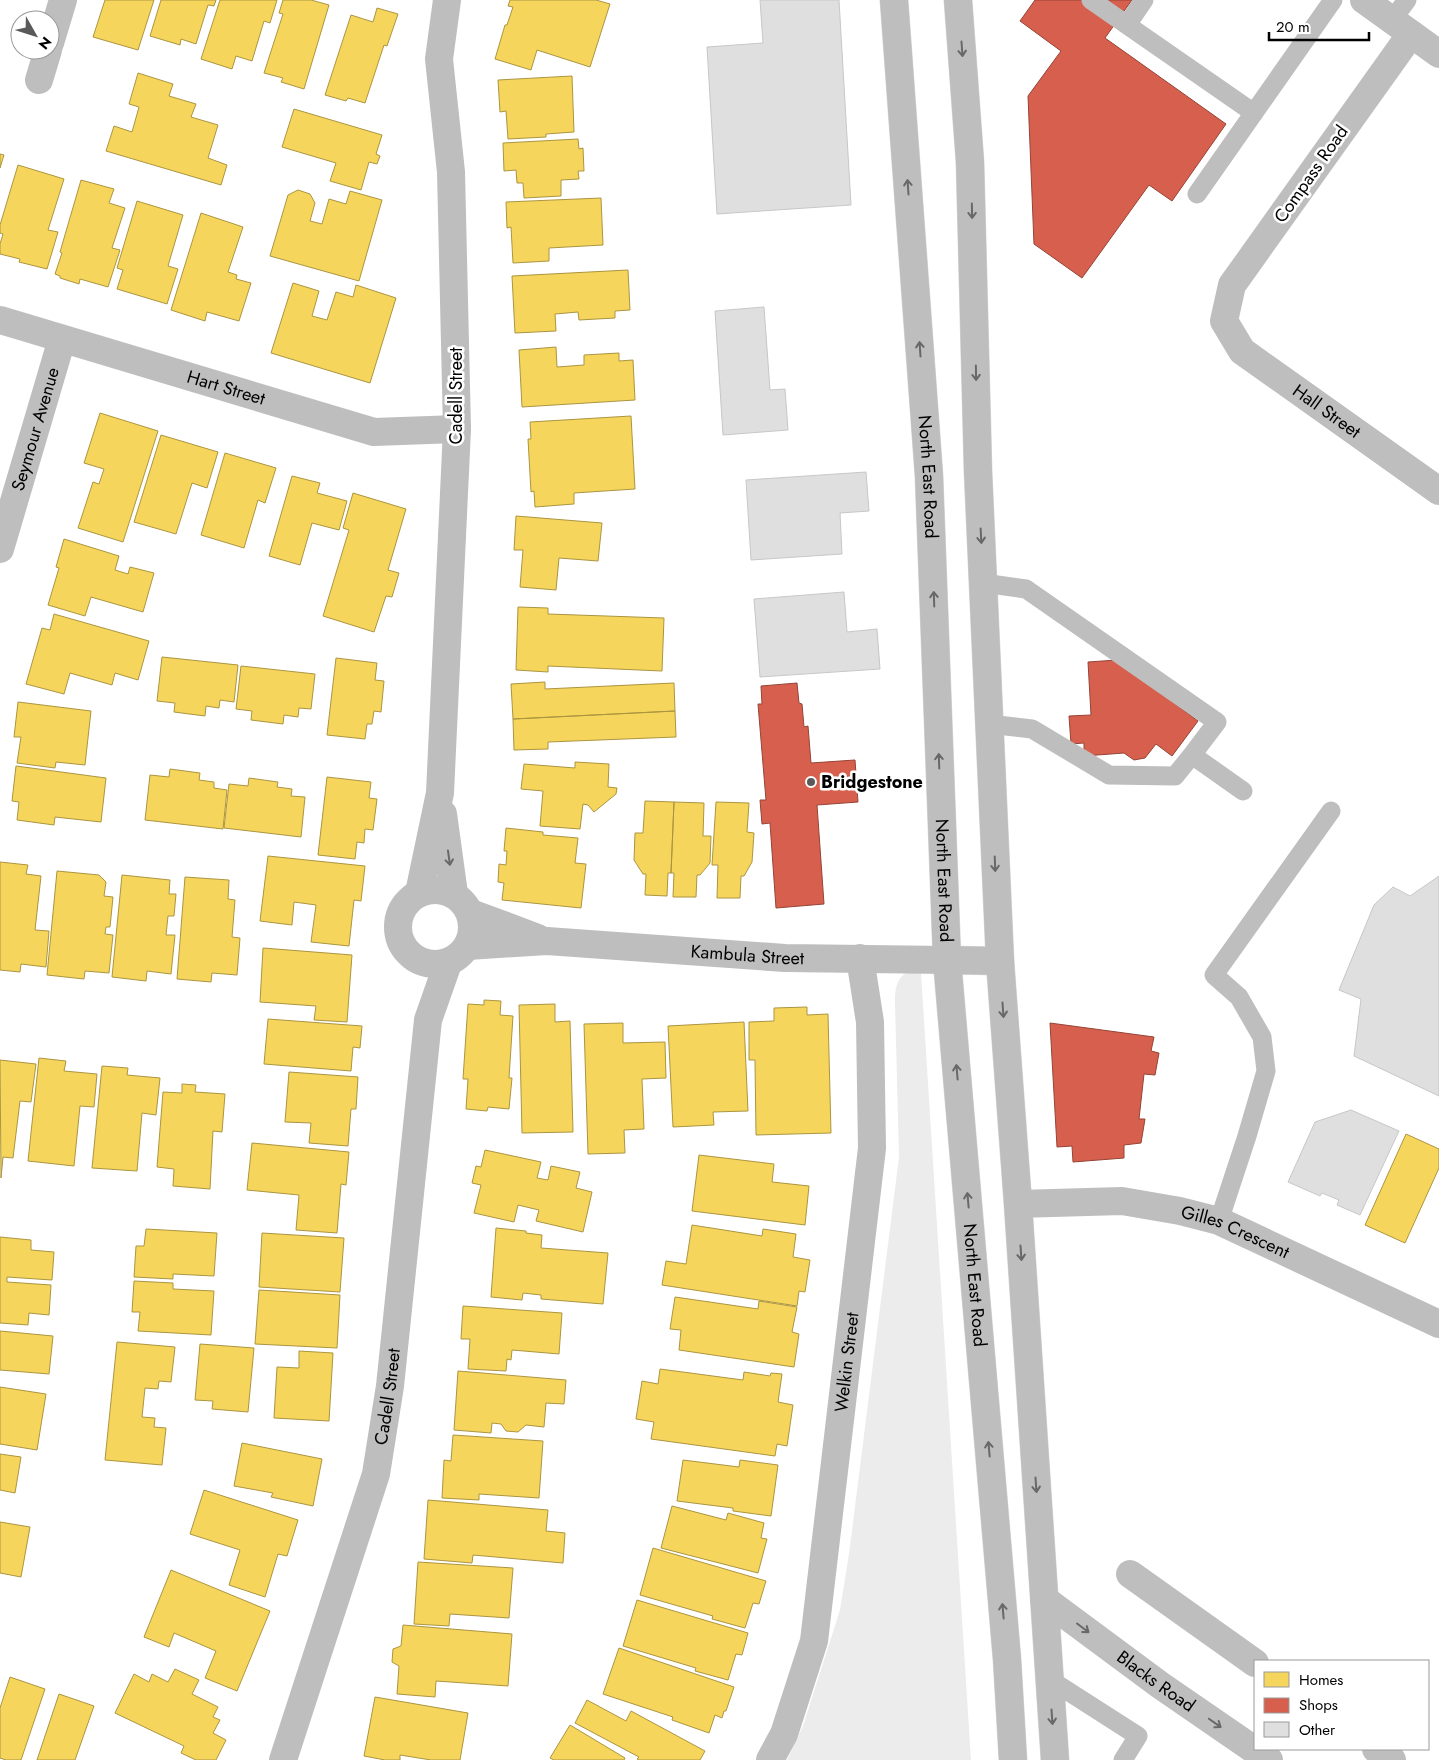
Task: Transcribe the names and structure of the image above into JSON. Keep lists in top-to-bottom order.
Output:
{
  "streets": {
    "main road": [
      "Compass Road",
      "Hart Street",
      "Cadell Street",
      "Hall Street",
      "Seymour Avenue",
      "North East Road",
      "Kambula Street",
      "Gilles Crescent",
      "Welkin Street",
      "Blacks Road"
    ]
  },
  "crossings": [
    ["Compass Road", "Hall Street"],
    ["Hart Street", "Cadell Street"],
    ["Hart Street", "Seymour Avenue"],
    ["Cadell Street", "Kambula Street"],
    ["North East Road", "Kambula Street"],
    ["Kambula Street", "Welkin Street"]
  ],
  "places": ["Bridgestone"],
  "legend": ["Homes", "Shops", "Other"],
  "scale_bar": "20 m",
  "north": "bottom right"
}
